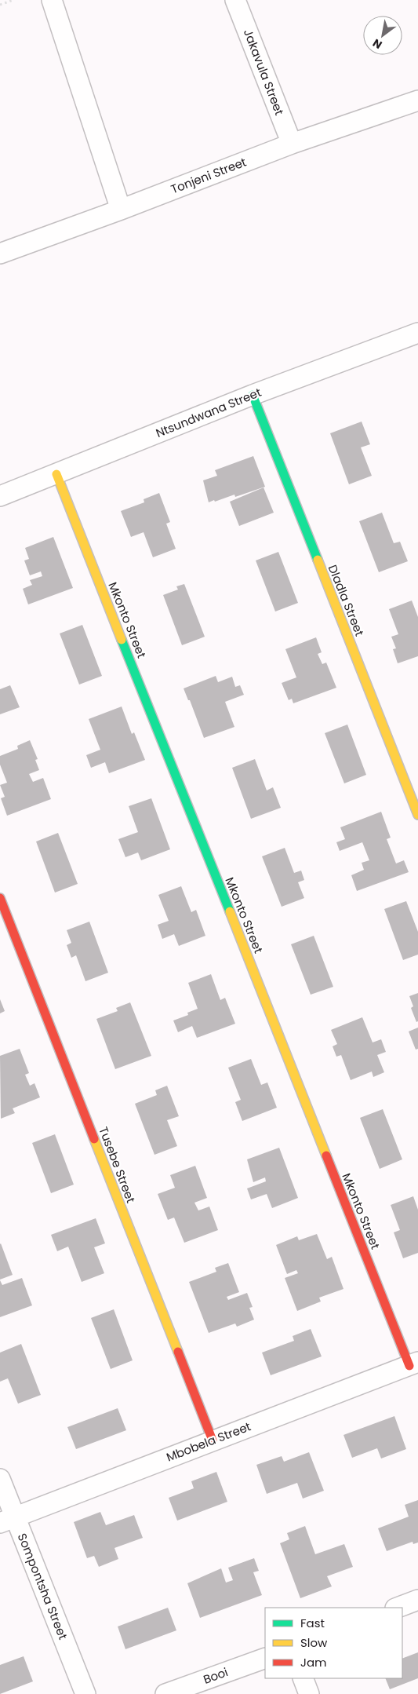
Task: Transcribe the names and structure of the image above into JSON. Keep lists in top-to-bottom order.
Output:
{
  "streets": {
    "street": [
      "Jakavula Street",
      "Tonjeni Street",
      "Ntsundwana Street",
      "Dladla Street",
      "Mkonto Street",
      "Tusebe Street",
      "Mbobela Street",
      "Sompontsha Street",
      "Booi"
    ]
  },
  "crossings": [
    ["Jakavula Street", "Tonjeni Street"],
    ["Ntsundwana Street", "Dladla Street"],
    ["Ntsundwana Street", "Mkonto Street"],
    ["Mkonto Street", "Mbobela Street"],
    ["Tusebe Street", "Mbobela Street"],
    ["Mbobela Street", "Sompontsha Street"]
  ],
  "legend": ["Fast", "Slow", "Jam"],
  "north": "bottom left"
}
